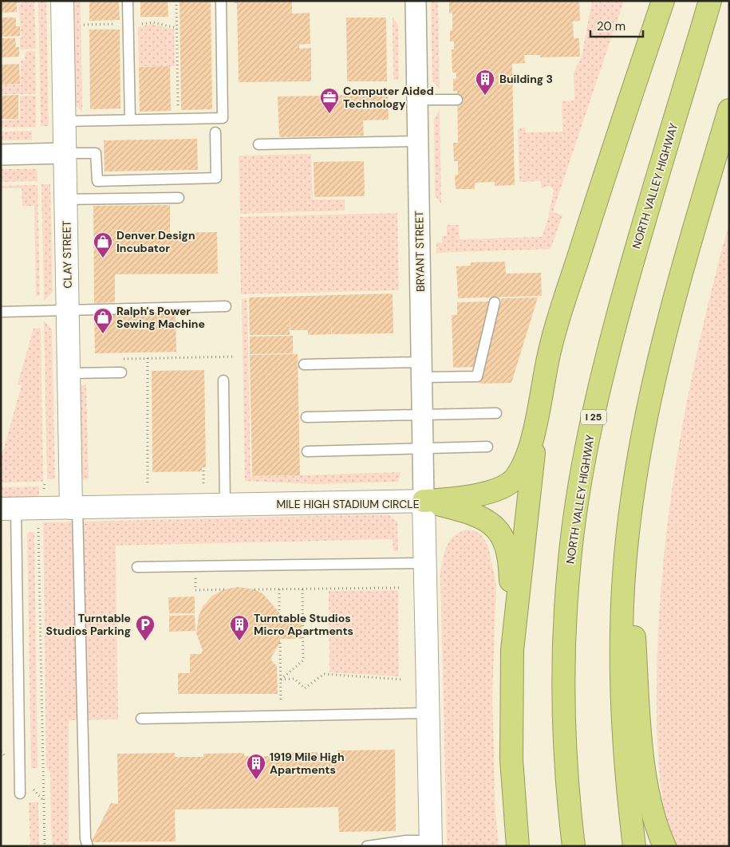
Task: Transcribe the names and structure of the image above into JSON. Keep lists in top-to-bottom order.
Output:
{
  "streets": {
    "highway": ["NORTH VALLEY HIGHWAY", "I 25"],
    "street": ["BRYANT STREET", "CLAY STREET", "MILE HIGH STADIUM CIRCLE"]
  },
  "crossings": [
    ["BRYANT STREET", "MILE HIGH STADIUM CIRCLE"],
    ["CLAY STREET", "MILE HIGH STADIUM CIRCLE"]
  ],
  "places": {
    "building": ["Building 3", "Turntable Studios Micro Apartments", "1919 Mile High Apartments"],
    "office": ["Computer Aided Technology"],
    "shop": ["Denver Design Incubator", "Ralph's Power Sewing Machine"],
    "parking": ["Turntable Studios Parking"]
  },
  "scale_bar": "20 m"
}
